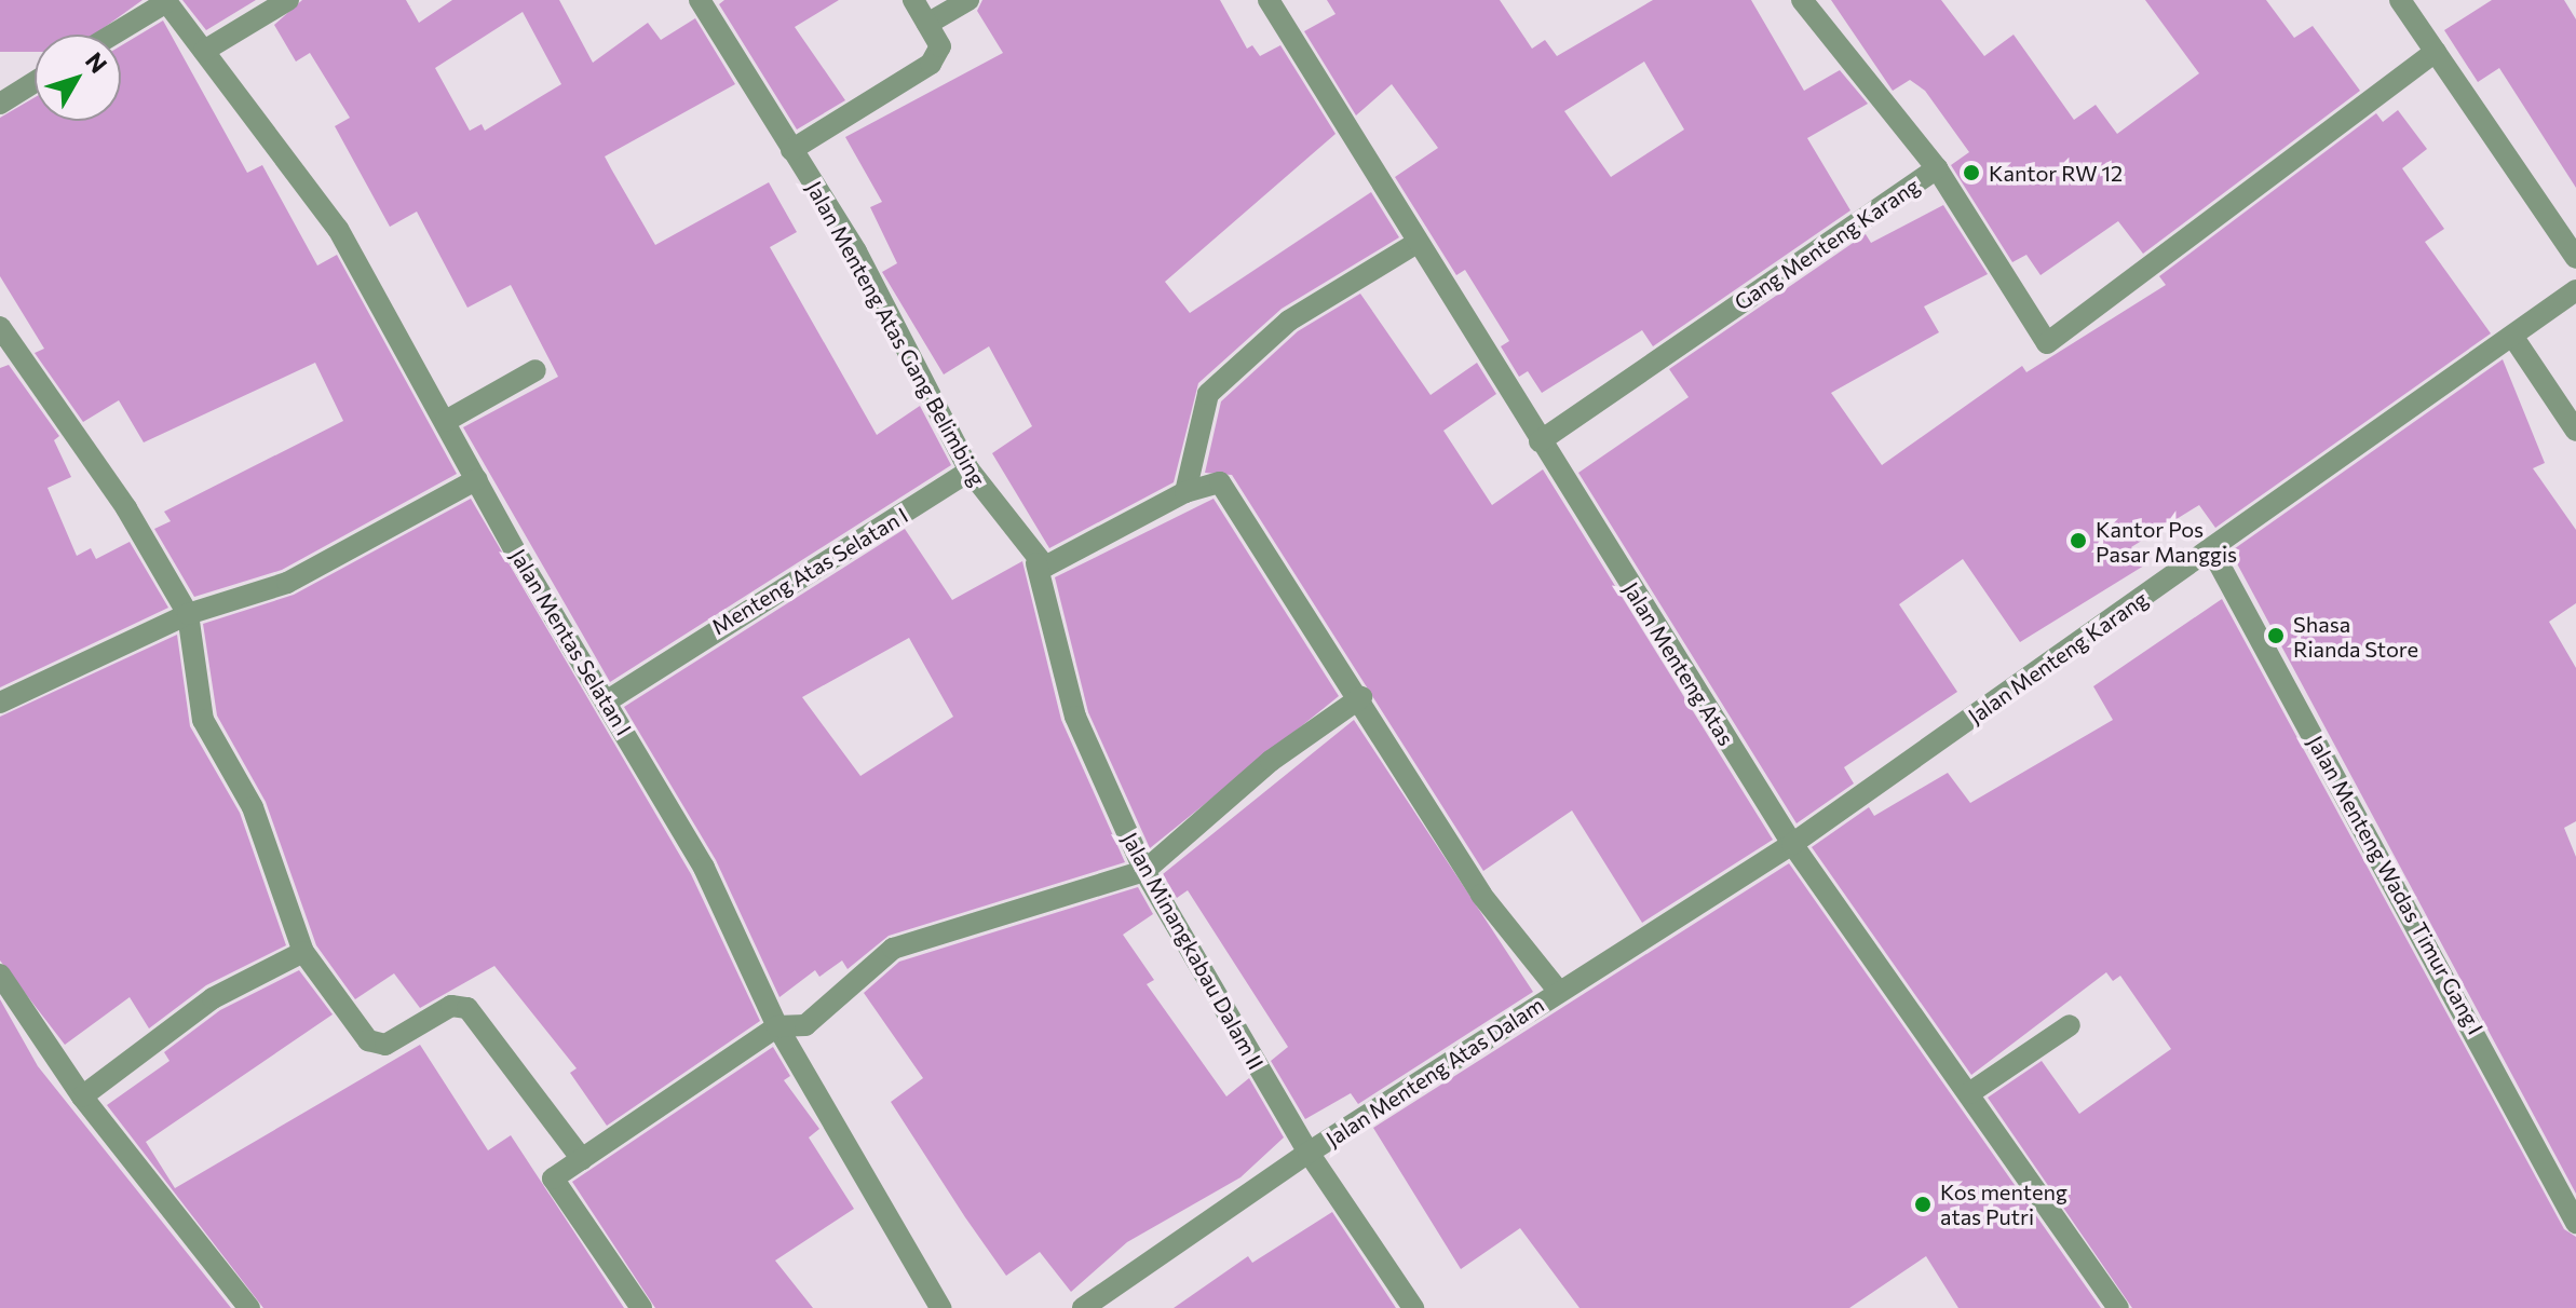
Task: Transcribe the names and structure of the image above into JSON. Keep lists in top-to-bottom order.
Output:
{
  "streets": {
    "street": [
      "Gang Menteng Karang",
      "Jalan Menteng Atas Gang Belimbing",
      "Menteng Atas Selatan I",
      "Jalan Mentas Selatan I",
      "Jalan Menteng Karang",
      "Jalan Menteng Atas",
      "Jalan Menteng Wadas Timur Gang I",
      "Jalan Minangkabau Dalam II",
      "Jalan Menteng Atas Dalam"
    ]
  },
  "crossings": [
    ["Gang Menteng Karang", "Jalan Menteng Atas"],
    ["Jalan Menteng Atas Gang Belimbing", "Menteng Atas Selatan I"],
    ["Jalan Menteng Atas Gang Belimbing", "Jalan Minangkabau Dalam II"],
    ["Menteng Atas Selatan I", "Jalan Mentas Selatan I"],
    ["Jalan Menteng Karang", "Jalan Menteng Atas"],
    ["Jalan Menteng Karang", "Jalan Menteng Wadas Timur Gang I"],
    ["Jalan Menteng Karang", "Jalan Menteng Atas Dalam"],
    ["Jalan Menteng Atas", "Jalan Menteng Atas Dalam"],
    ["Jalan Minangkabau Dalam II", "Jalan Menteng Atas Dalam"]
  ],
  "places": [
    "Kantor RW 12",
    "Kantor Pos Pasar Manggis",
    "Shasa Rianda Store",
    "Kos menteng atas Putri"
  ],
  "north": "top right"
}
